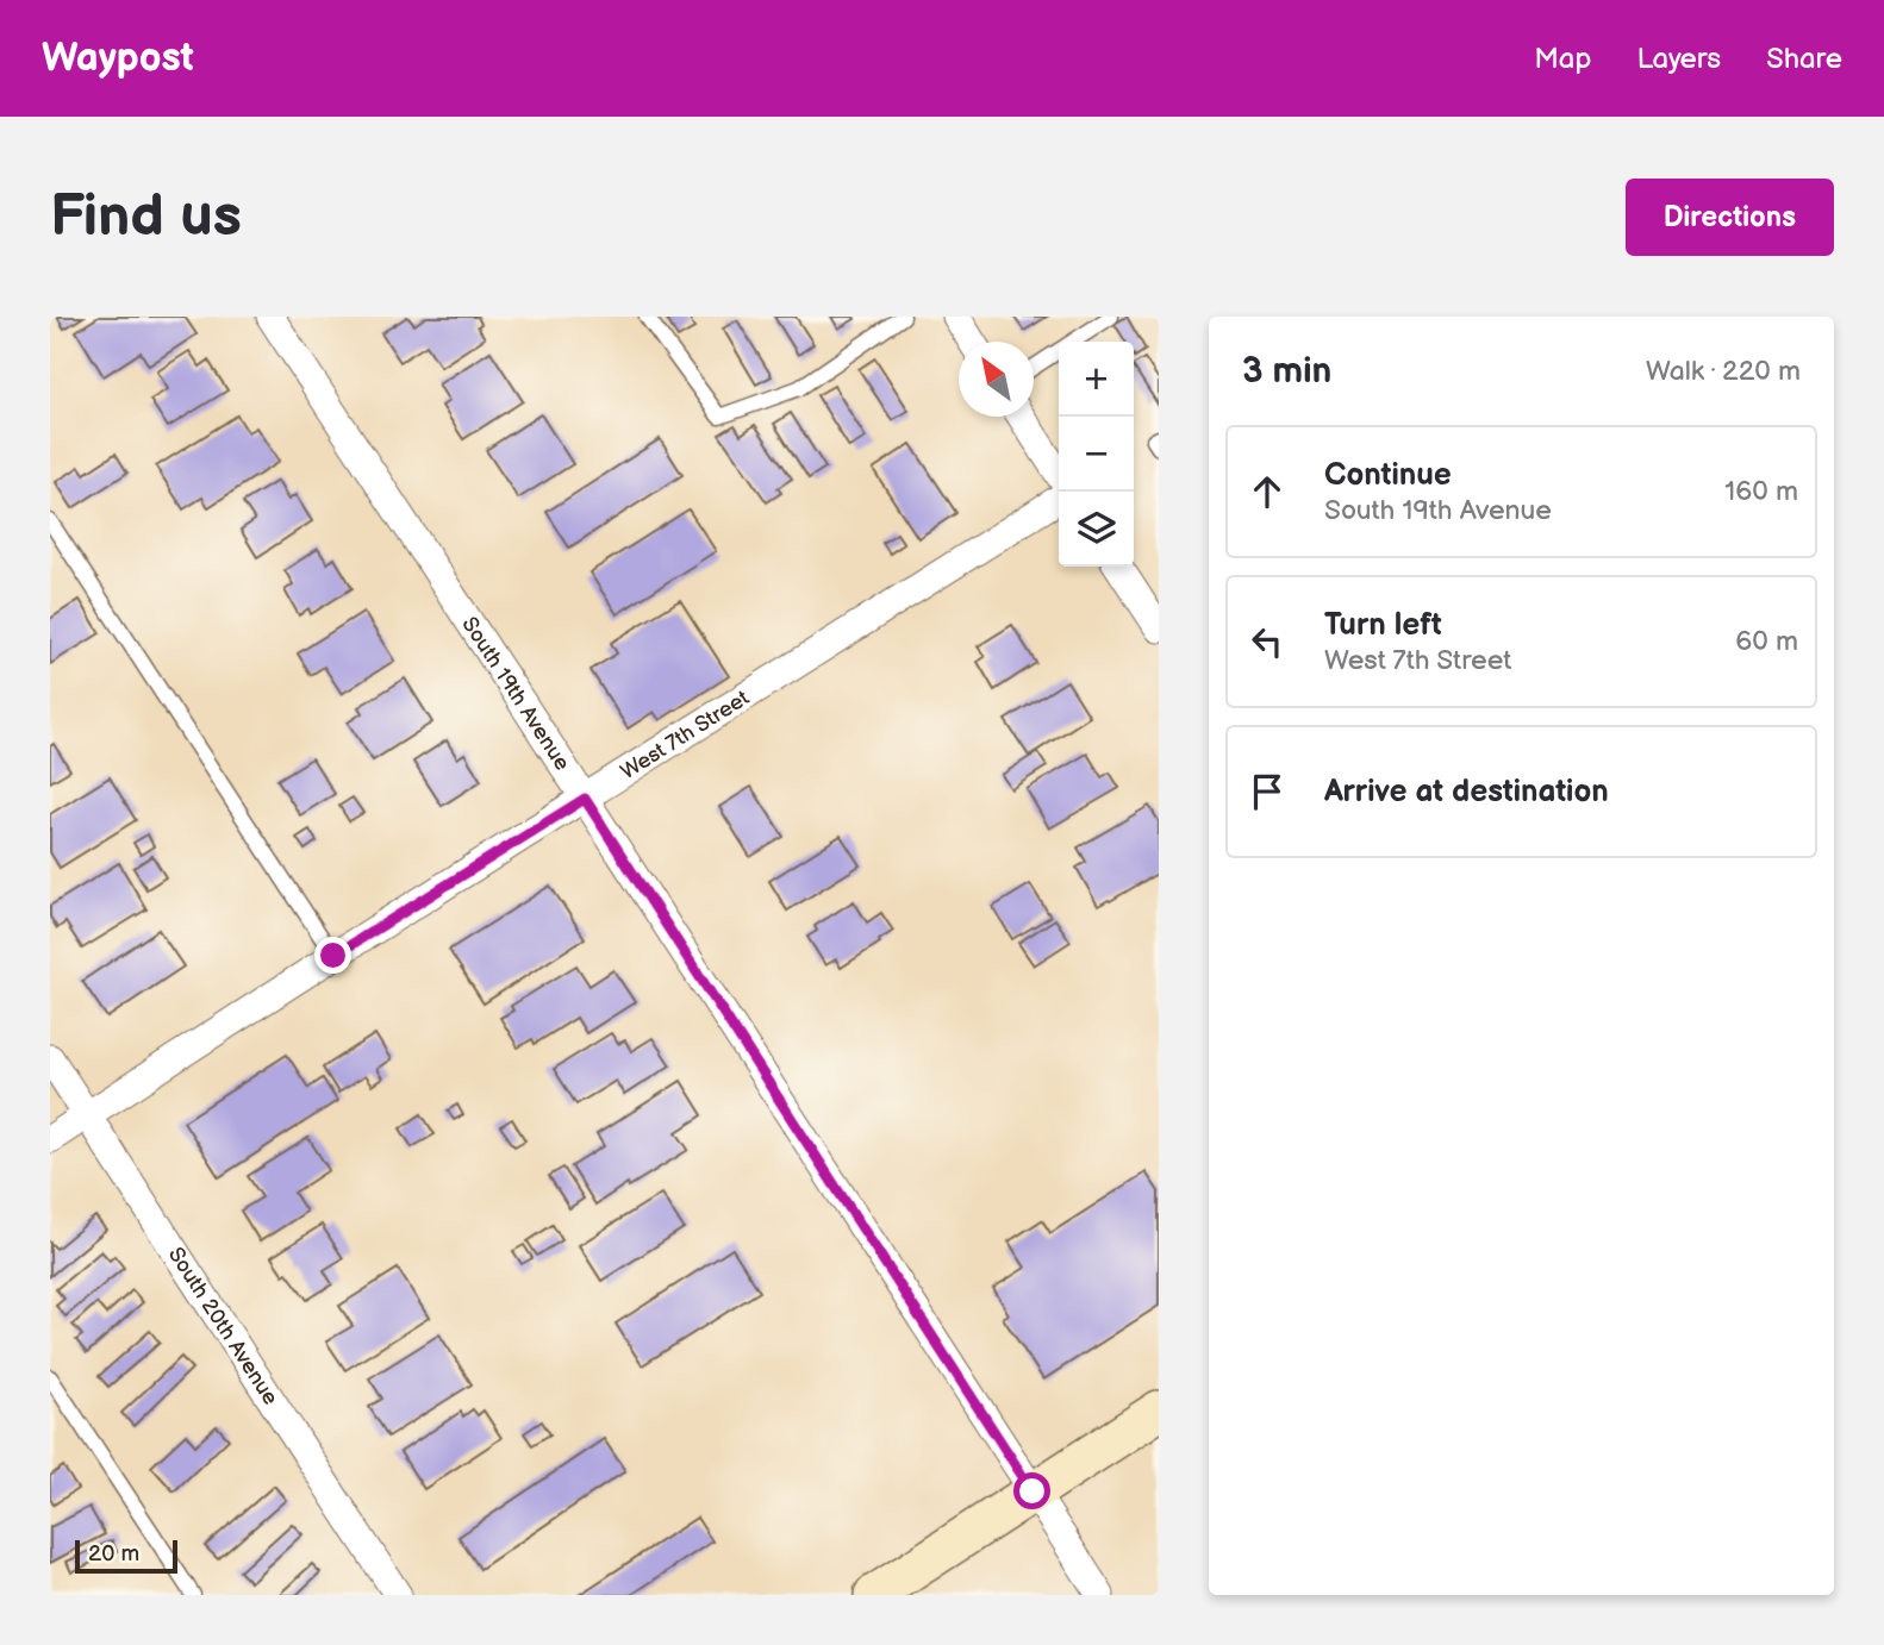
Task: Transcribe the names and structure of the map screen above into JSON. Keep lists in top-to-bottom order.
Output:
{
  "streets": {
    "street": ["South 19th Avenue", "West 7th Street", "South 20th Avenue"]
  },
  "crossings": [
    ["South 19th Avenue", "West 7th Street"],
    ["West 7th Street", "South 20th Avenue"]
  ],
  "scale_bar": "20 m",
  "north": "top left",
  "page": {
    "header": "Waypost",
    "nav": ["Map", "Layers", "Share"],
    "buttons": "Directions",
    "title": "Find us",
    "heading": ["3 min", "Walk · 220 m"],
    "map_buttons": ["+", "−"],
    "list": [
      ["Continue", "South 19th Avenue", "160 m"],
      ["Turn left", "West 7th Street", "60 m"],
      "Arrive at destination"
    ],
    "scale": "20 m"
  }
}
